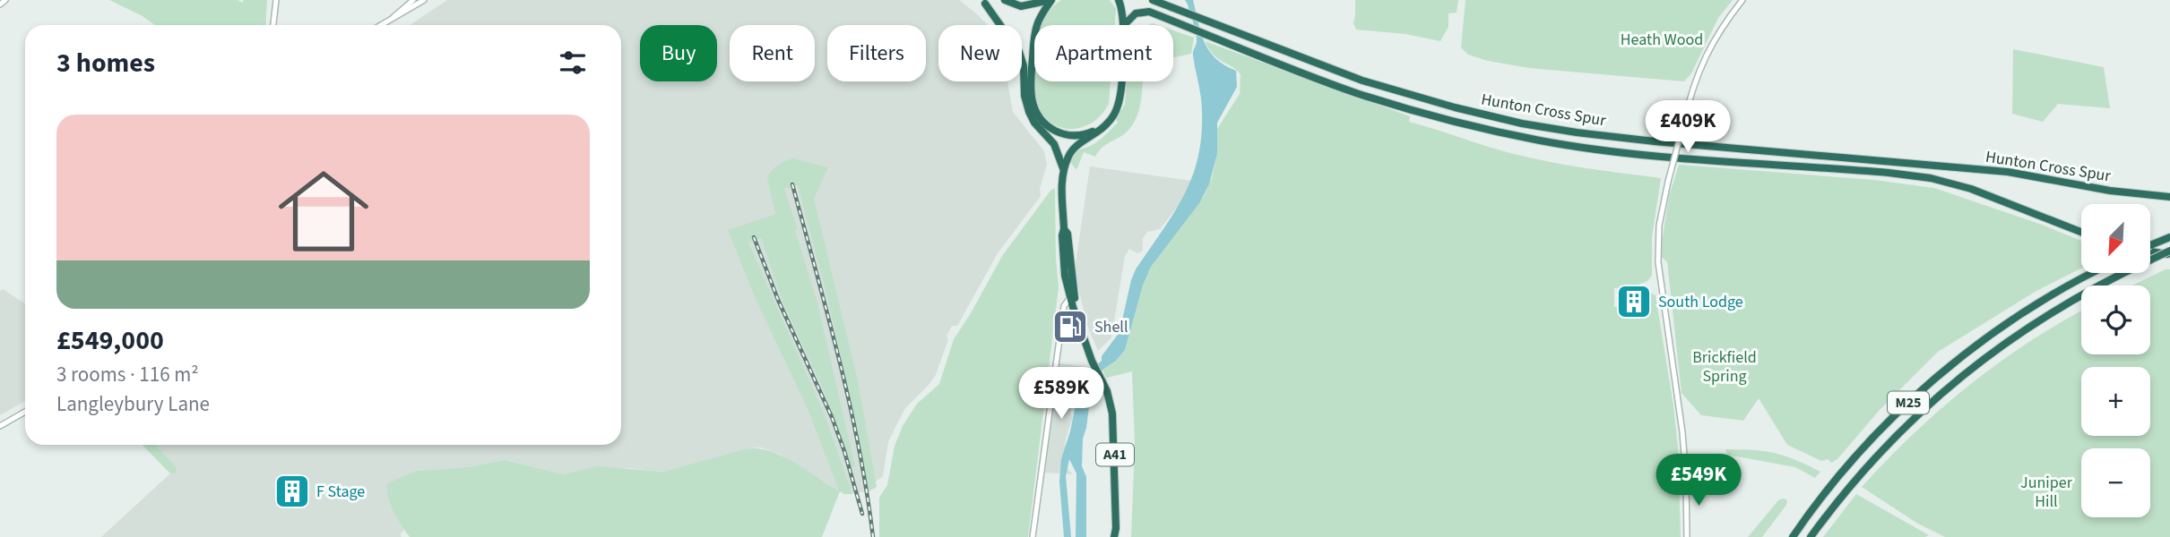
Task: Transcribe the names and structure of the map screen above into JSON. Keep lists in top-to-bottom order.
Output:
{
  "streets": {
    "highway": ["Hunton Cross Spur", "M25", "A41"]
  },
  "parks": ["Heath Wood", "Brickfield Spring", "Juniper Hill"],
  "places": {
    "building": ["South Lodge", "F Stage"],
    "fuel station": ["Shell"]
  },
  "north": "bottom left",
  "page": {
    "chip": [
      "Buy",
      "Rent",
      "Filters",
      "New",
      "Apartment"
    ],
    "heading": "3 homes",
    "price": ["£409K", "£589K", "£549K"],
    "list": [
      {
        "name": "£549,000",
        "note": "3 rooms · 116 m² · Langleybury Lane"
      }
    ],
    "map_buttons": ["+", "−"]
  }
}
